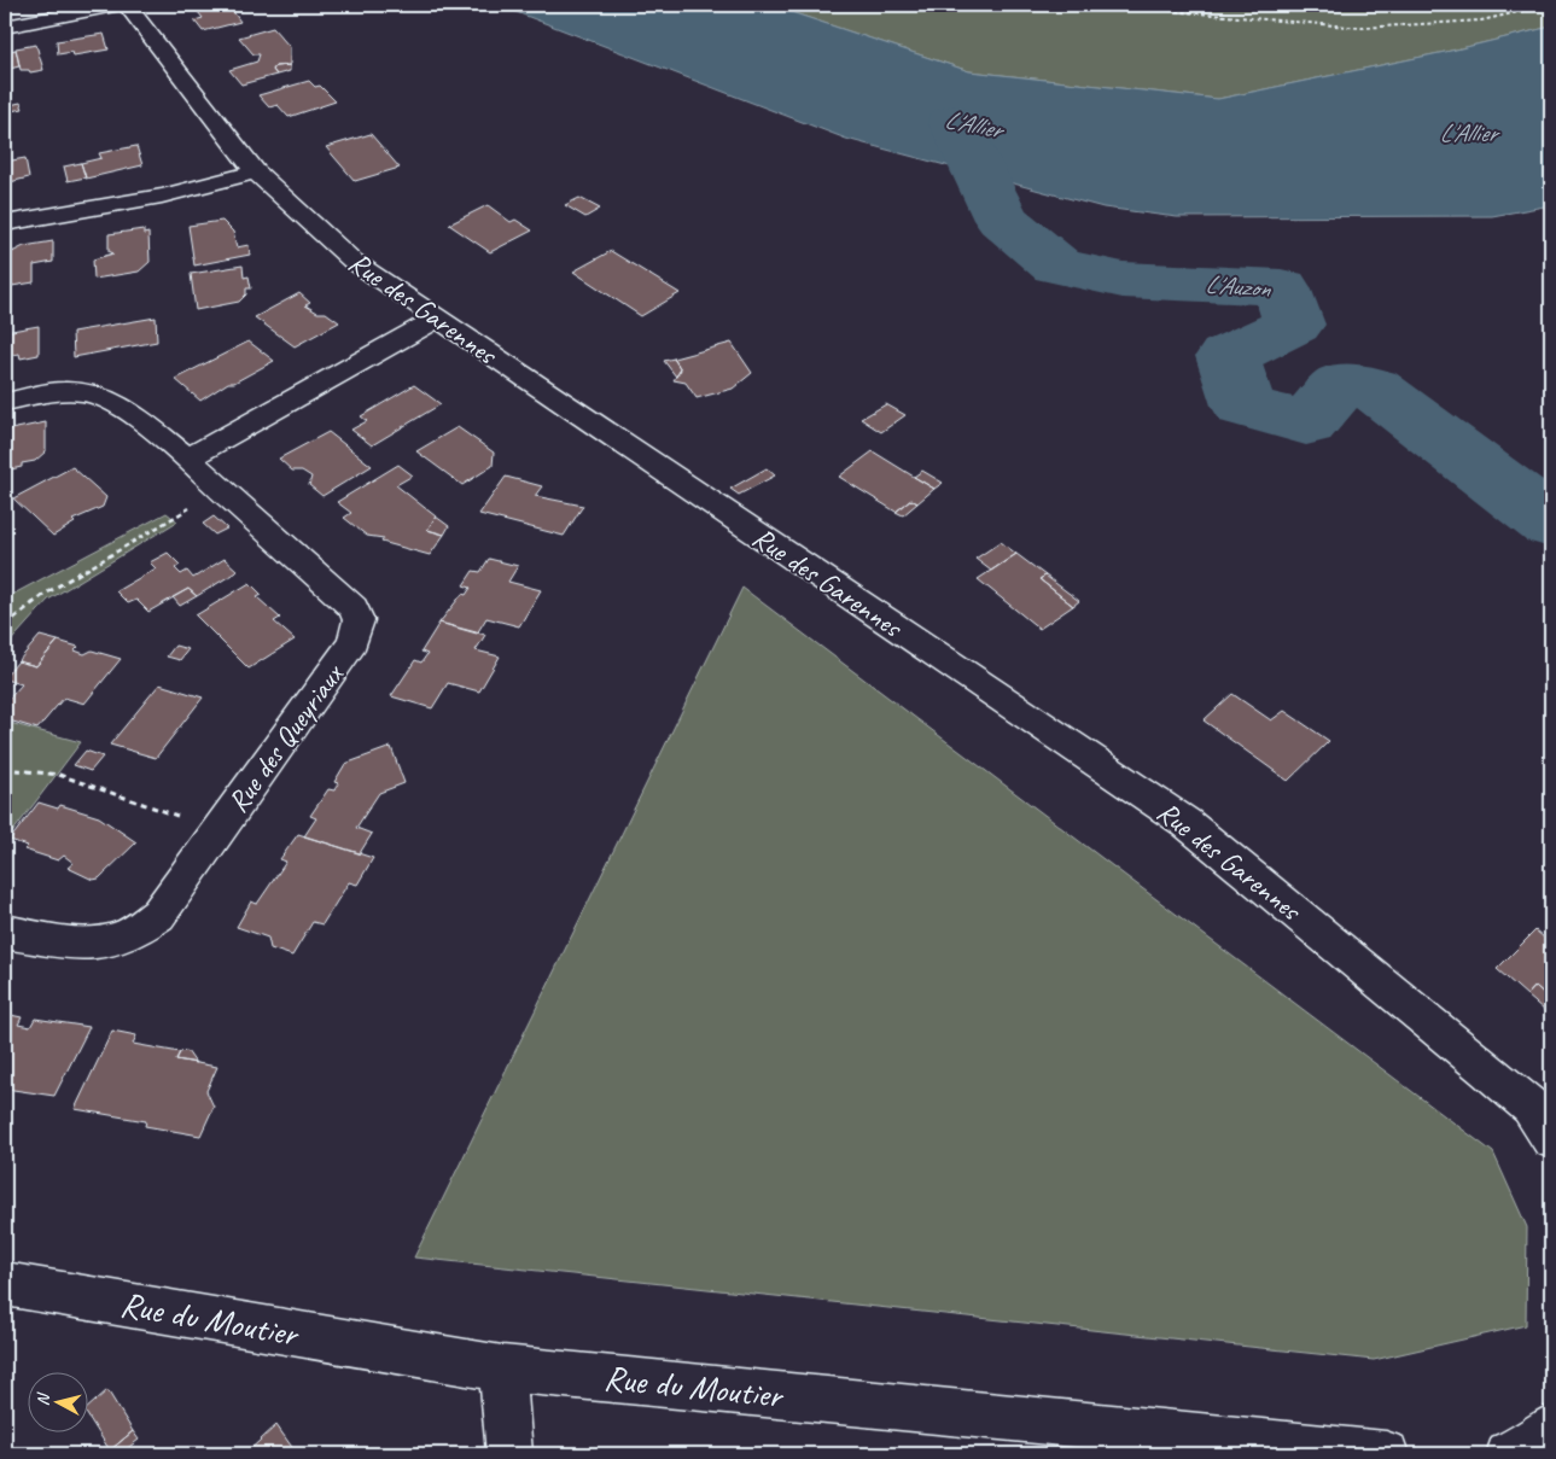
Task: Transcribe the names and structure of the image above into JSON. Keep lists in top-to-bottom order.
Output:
{
  "streets": {
    "street": ["Rue des Garennes", "Rue des Queyriaux", "Rue du Moutier"]
  },
  "water": ["L'Allier", "L'Auzon"],
  "north": "left"
}
